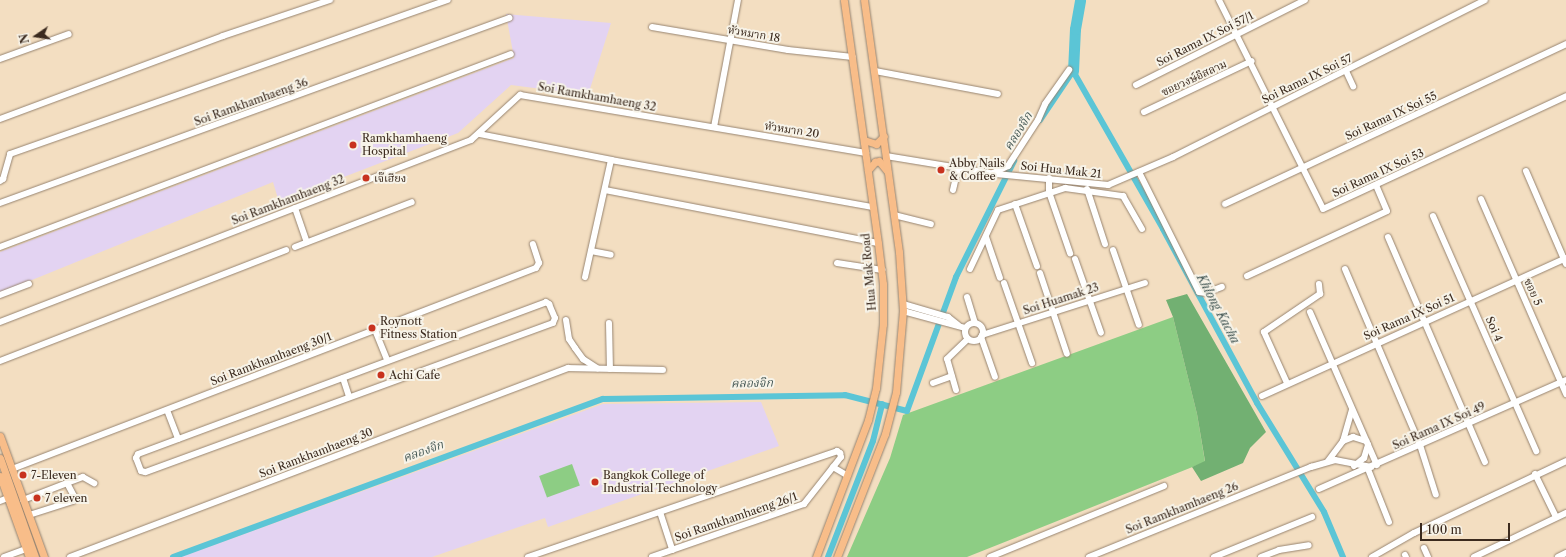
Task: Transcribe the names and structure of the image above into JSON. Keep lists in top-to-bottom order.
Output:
{
  "streets": {
    "main road": ["Hua Mak Road"],
    "street": [
      "หัวหมาก 18",
      "Soi Rama IX Soi 57/1",
      "ซอยวงษ์อิสลาม",
      "Soi Rama IX Soi 57",
      "Soi Ramkhamhaeng 32",
      "Soi Ramkhamhaeng 36",
      "Soi Rama IX Soi 55",
      "หัวหมาก 20",
      "Soi Hua Mak 21",
      "Soi Rama IX Soi 53",
      "ซอย 5",
      "Soi Huamak 23",
      "Soi Rama IX Soi 51",
      "Soi 4",
      "Soi Ramkhamhaeng 30/1",
      "Soi Rama IX Soi 49",
      "Soi Ramkhamhaeng 30",
      "Soi Ramkhamhaeng 26",
      "Soi Ramkhamhaeng 26/1"
    ]
  },
  "crossings": [
    ["หัวหมาก 18", "Hua Mak Road"],
    ["Soi Rama IX Soi 57/1", "Soi Rama IX Soi 53"],
    ["ซอยวงษ์อิสลาม", "Soi Rama IX Soi 53"],
    ["Soi Rama IX Soi 57", "Soi Hua Mak 21"],
    ["Soi Rama IX Soi 57", "Soi Rama IX Soi 53"],
    ["Soi Ramkhamhaeng 32", "หัวหมาก 20"],
    ["Soi Rama IX Soi 55", "Soi Rama IX Soi 53"],
    ["หัวหมาก 20", "Hua Mak Road"],
    ["ซอย 5", "Soi Rama IX Soi 51"],
    ["ซอย 5", "Soi Rama IX Soi 49"],
    ["Soi Rama IX Soi 51", "Soi 4"],
    ["Soi 4", "Soi Rama IX Soi 49"]
  ],
  "water": ["คลองจิก", "Khlong Kacha"],
  "places": [
    "Ramkhamhaeng Hospital",
    "Abby Nails & Coffee",
    "เจ๊เฮียง",
    "Roynott Fitness Station",
    "Achi Cafe",
    "7-Eleven",
    "Bangkok College of Industrial Technology",
    "7 eleven"
  ],
  "scale_bar": "100 m",
  "north": "left"
}
